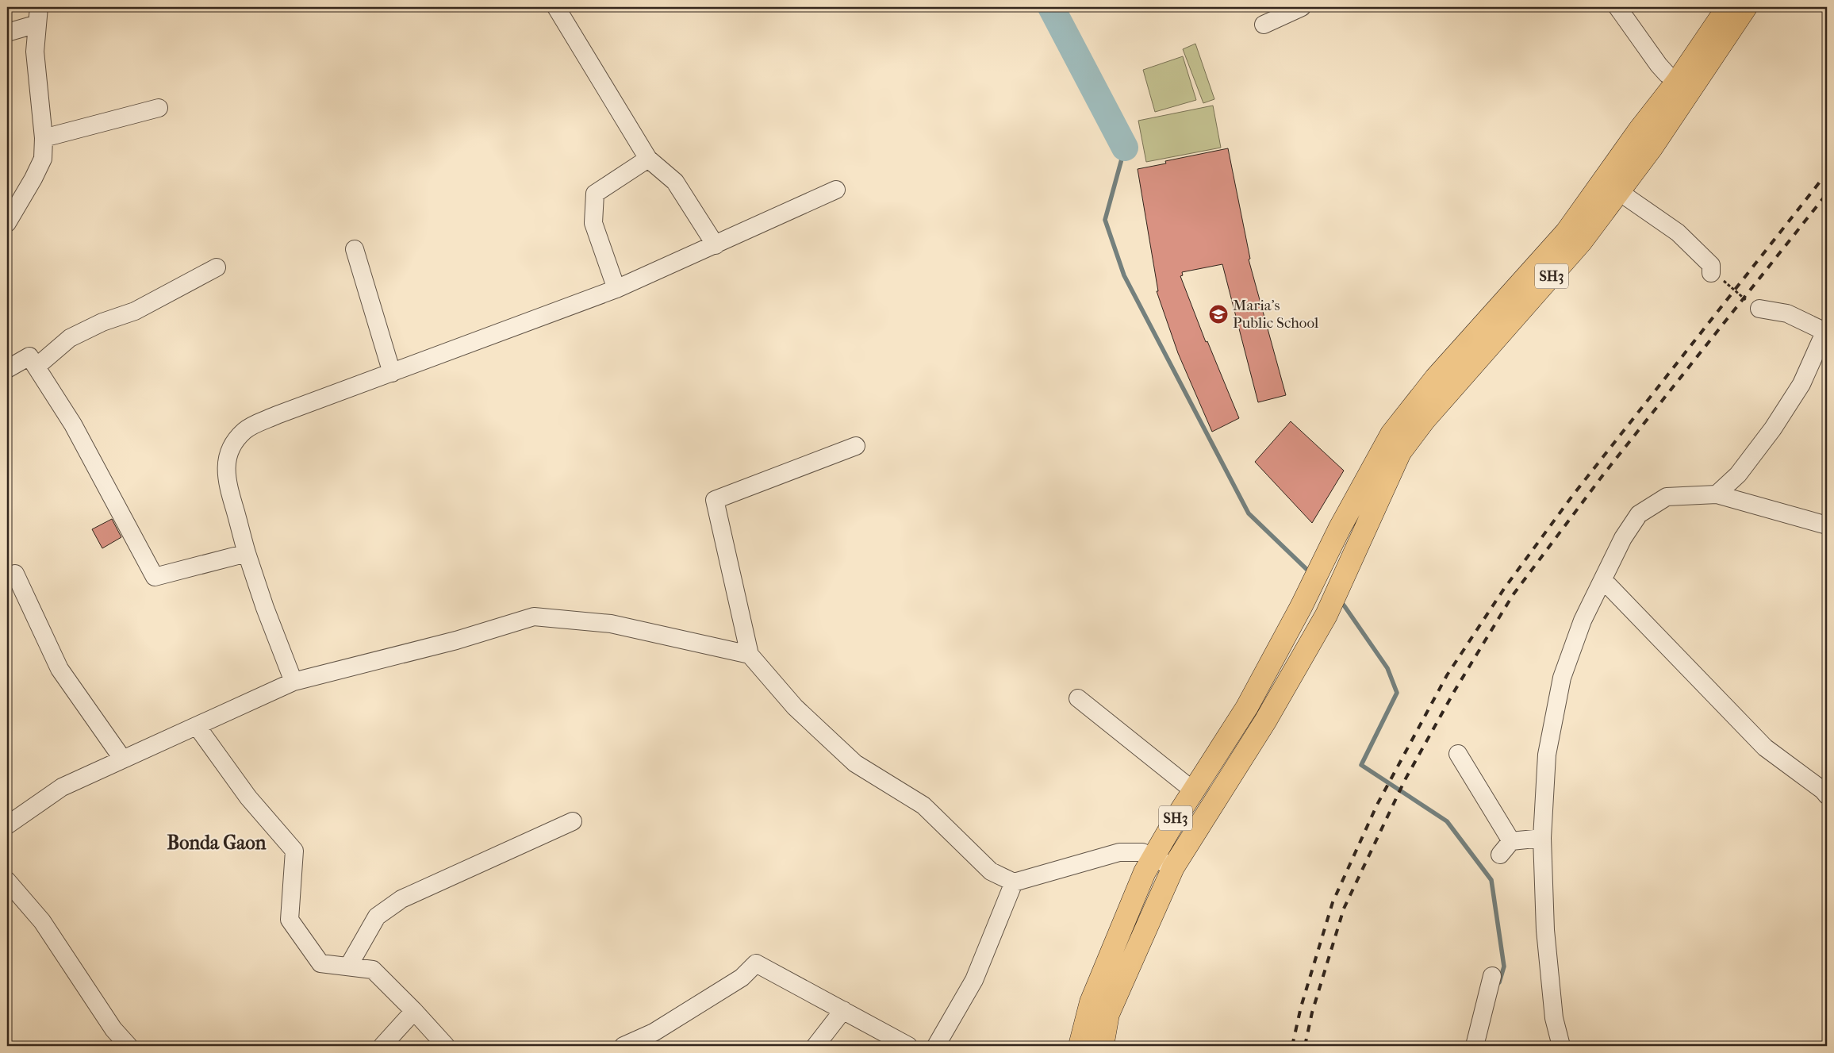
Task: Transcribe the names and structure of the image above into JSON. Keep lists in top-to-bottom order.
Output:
{
  "streets": {
    "main road": ["SH3"]
  },
  "districts": ["Bonda Gaon"],
  "places": {
    "school or university": ["Maria's Public School"]
  }
}
